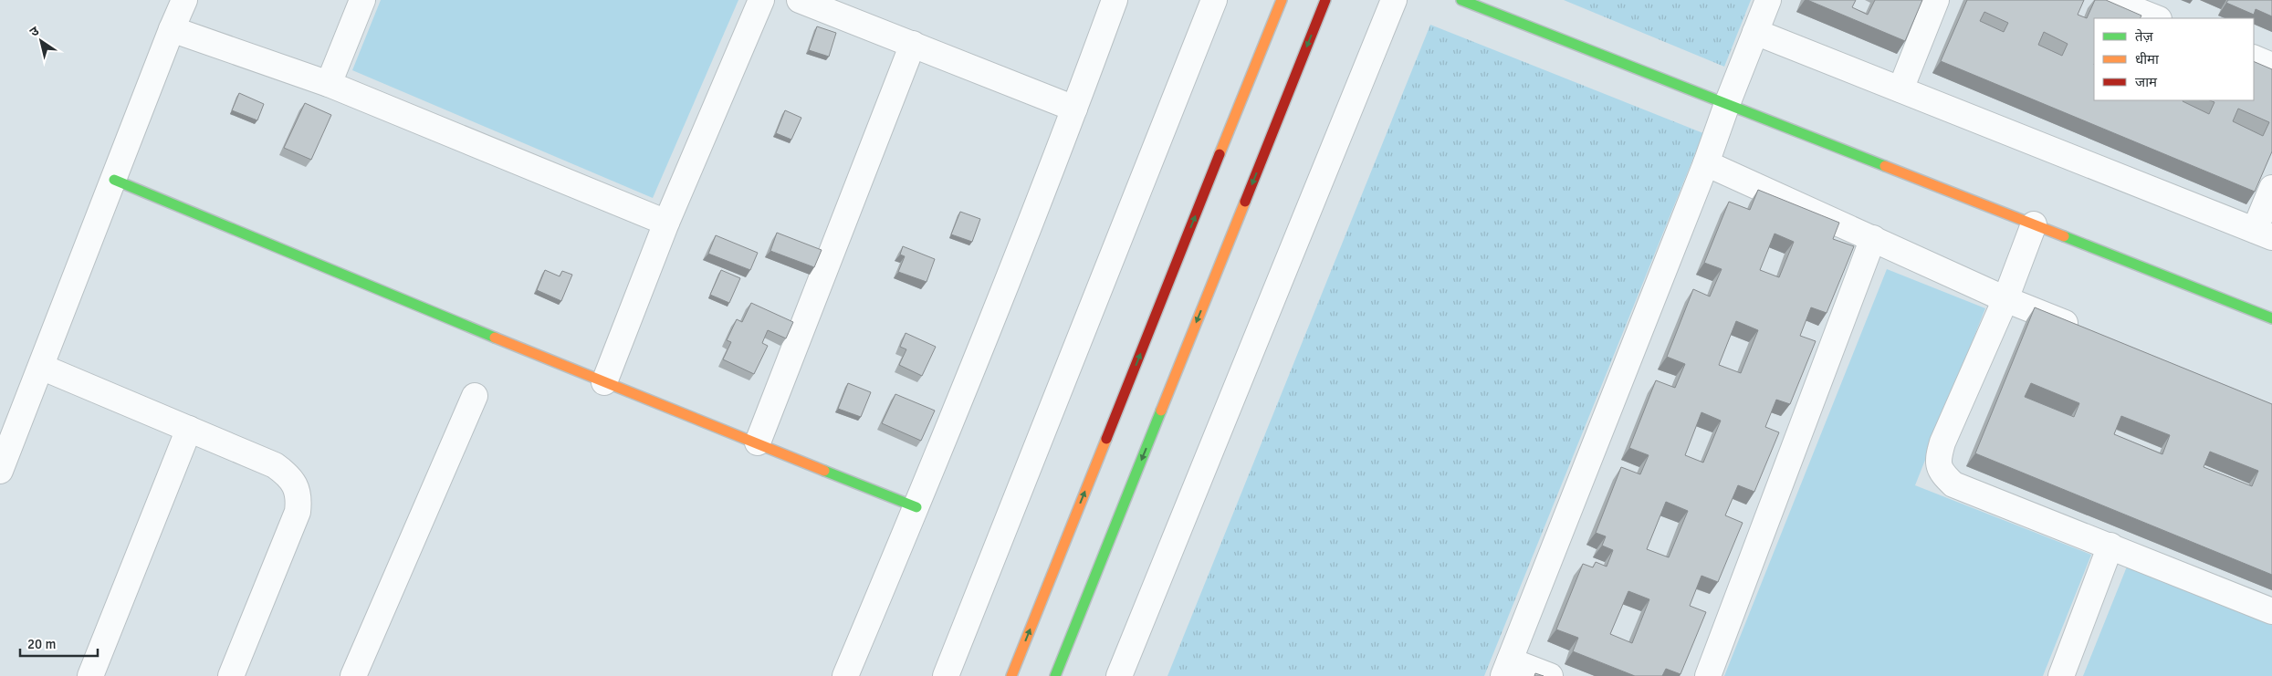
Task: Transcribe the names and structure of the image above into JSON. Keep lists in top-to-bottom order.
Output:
{
  "legend": ["तेज़", "धीमा", "जाम"],
  "scale_bar": "20 m",
  "north": "top left"
}
